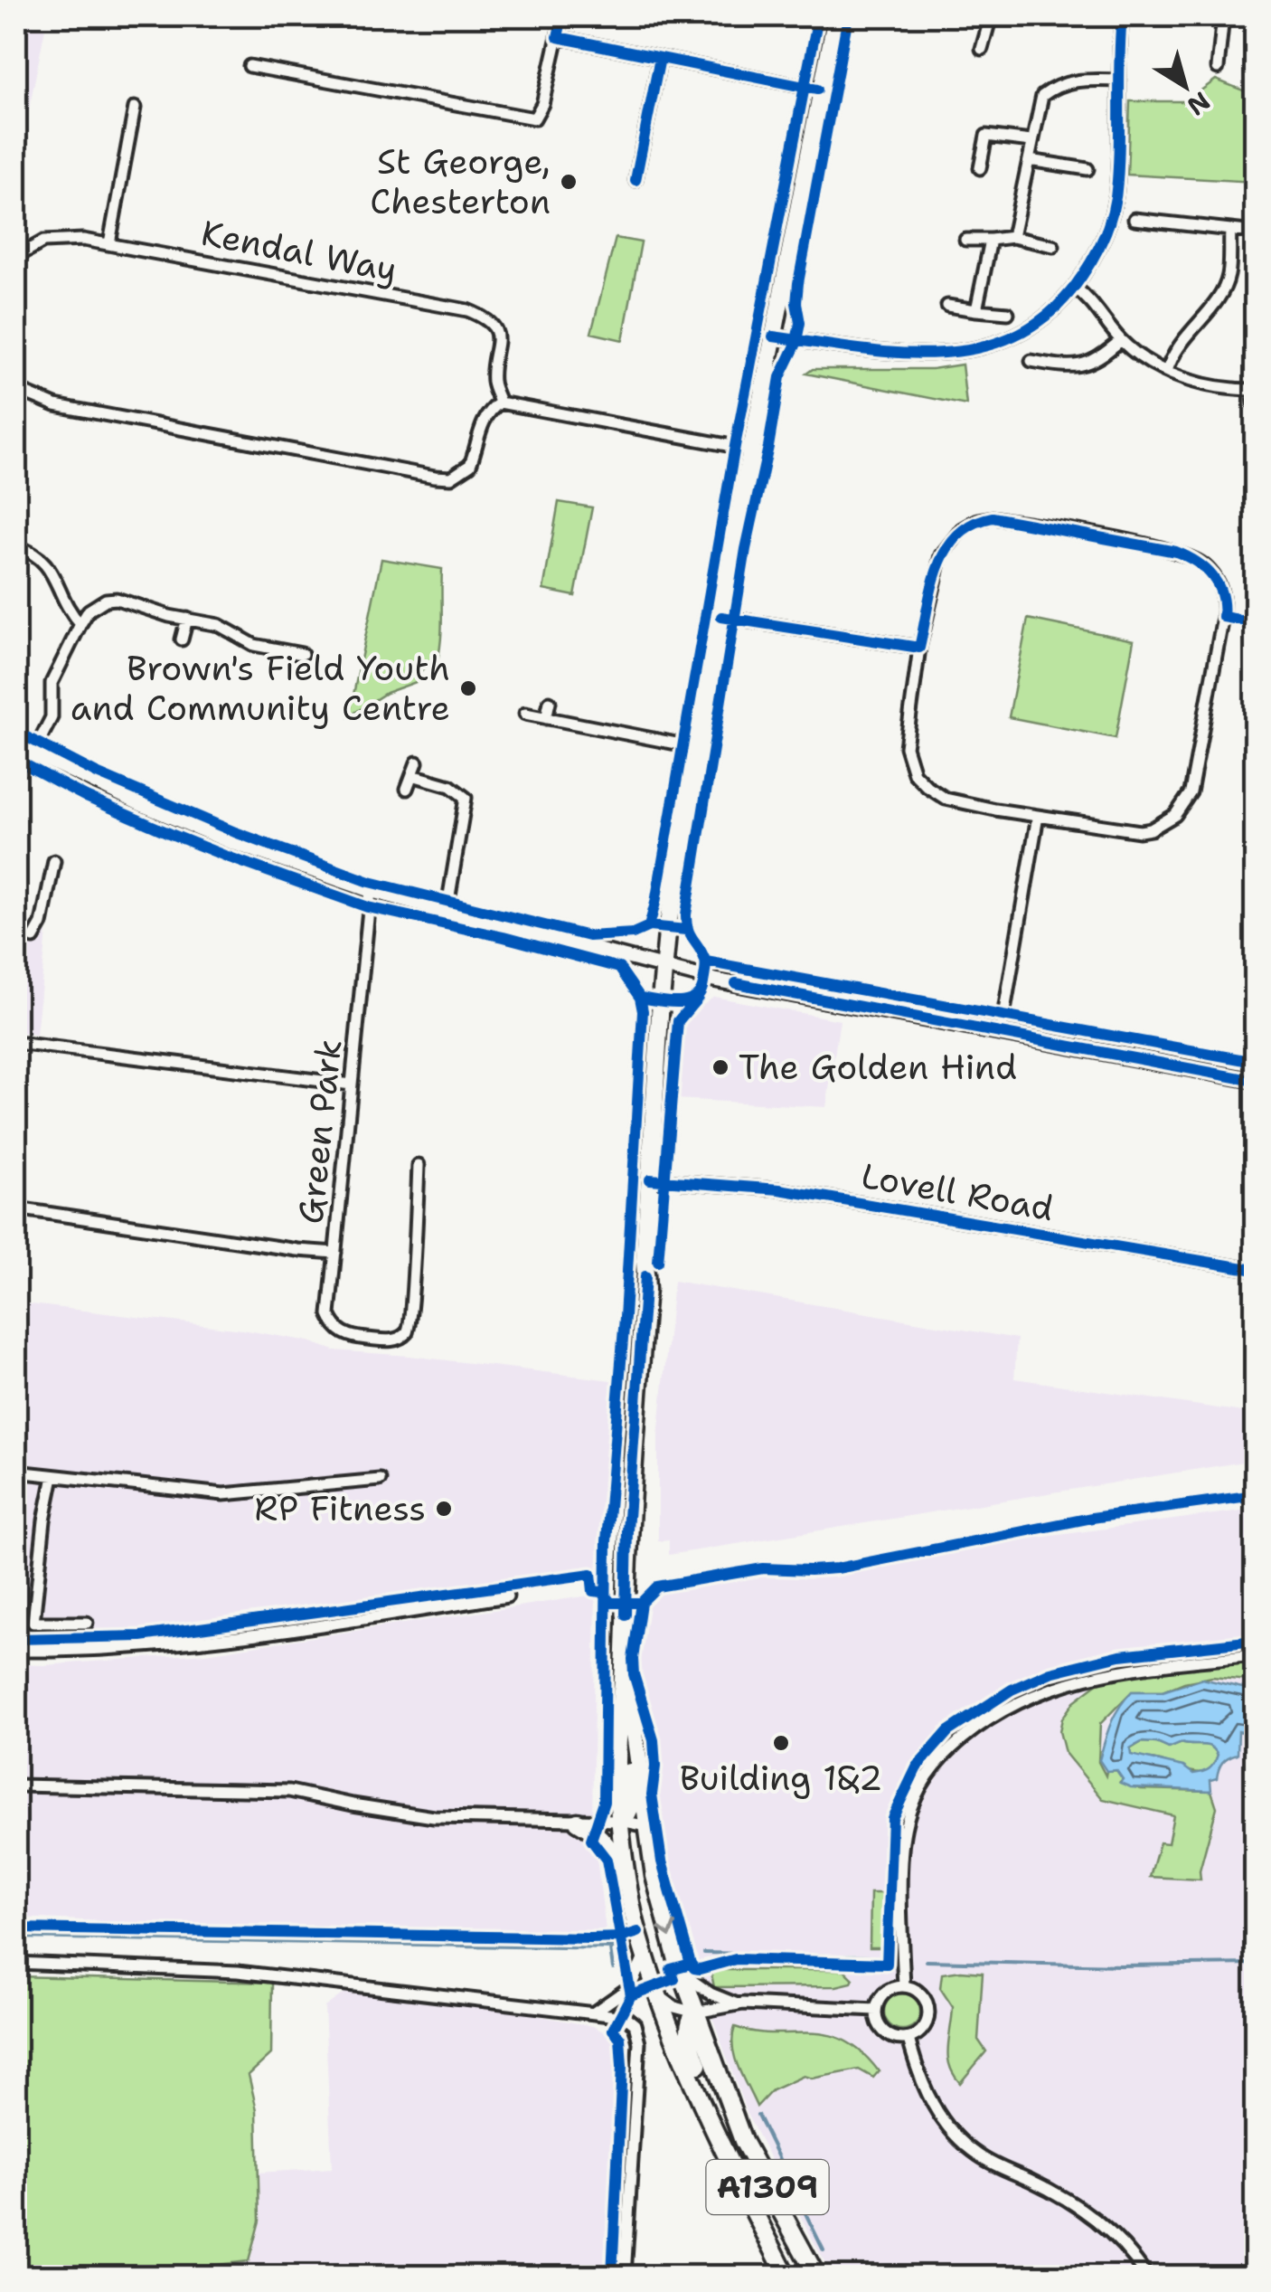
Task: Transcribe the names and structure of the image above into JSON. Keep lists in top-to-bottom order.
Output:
{
  "streets": {
    "main road": ["A1309"],
    "street": ["Kendal Way", "Green Park", "Lovell Road"]
  },
  "crossings": [
    ["Lovell Road", "A1309"]
  ],
  "places": [
    "St George, Chesterton",
    "Brown's Field Youth and Community Centre",
    "The Golden Hind",
    "RP Fitness",
    "Building 1&2"
  ],
  "north": "bottom right"
}
